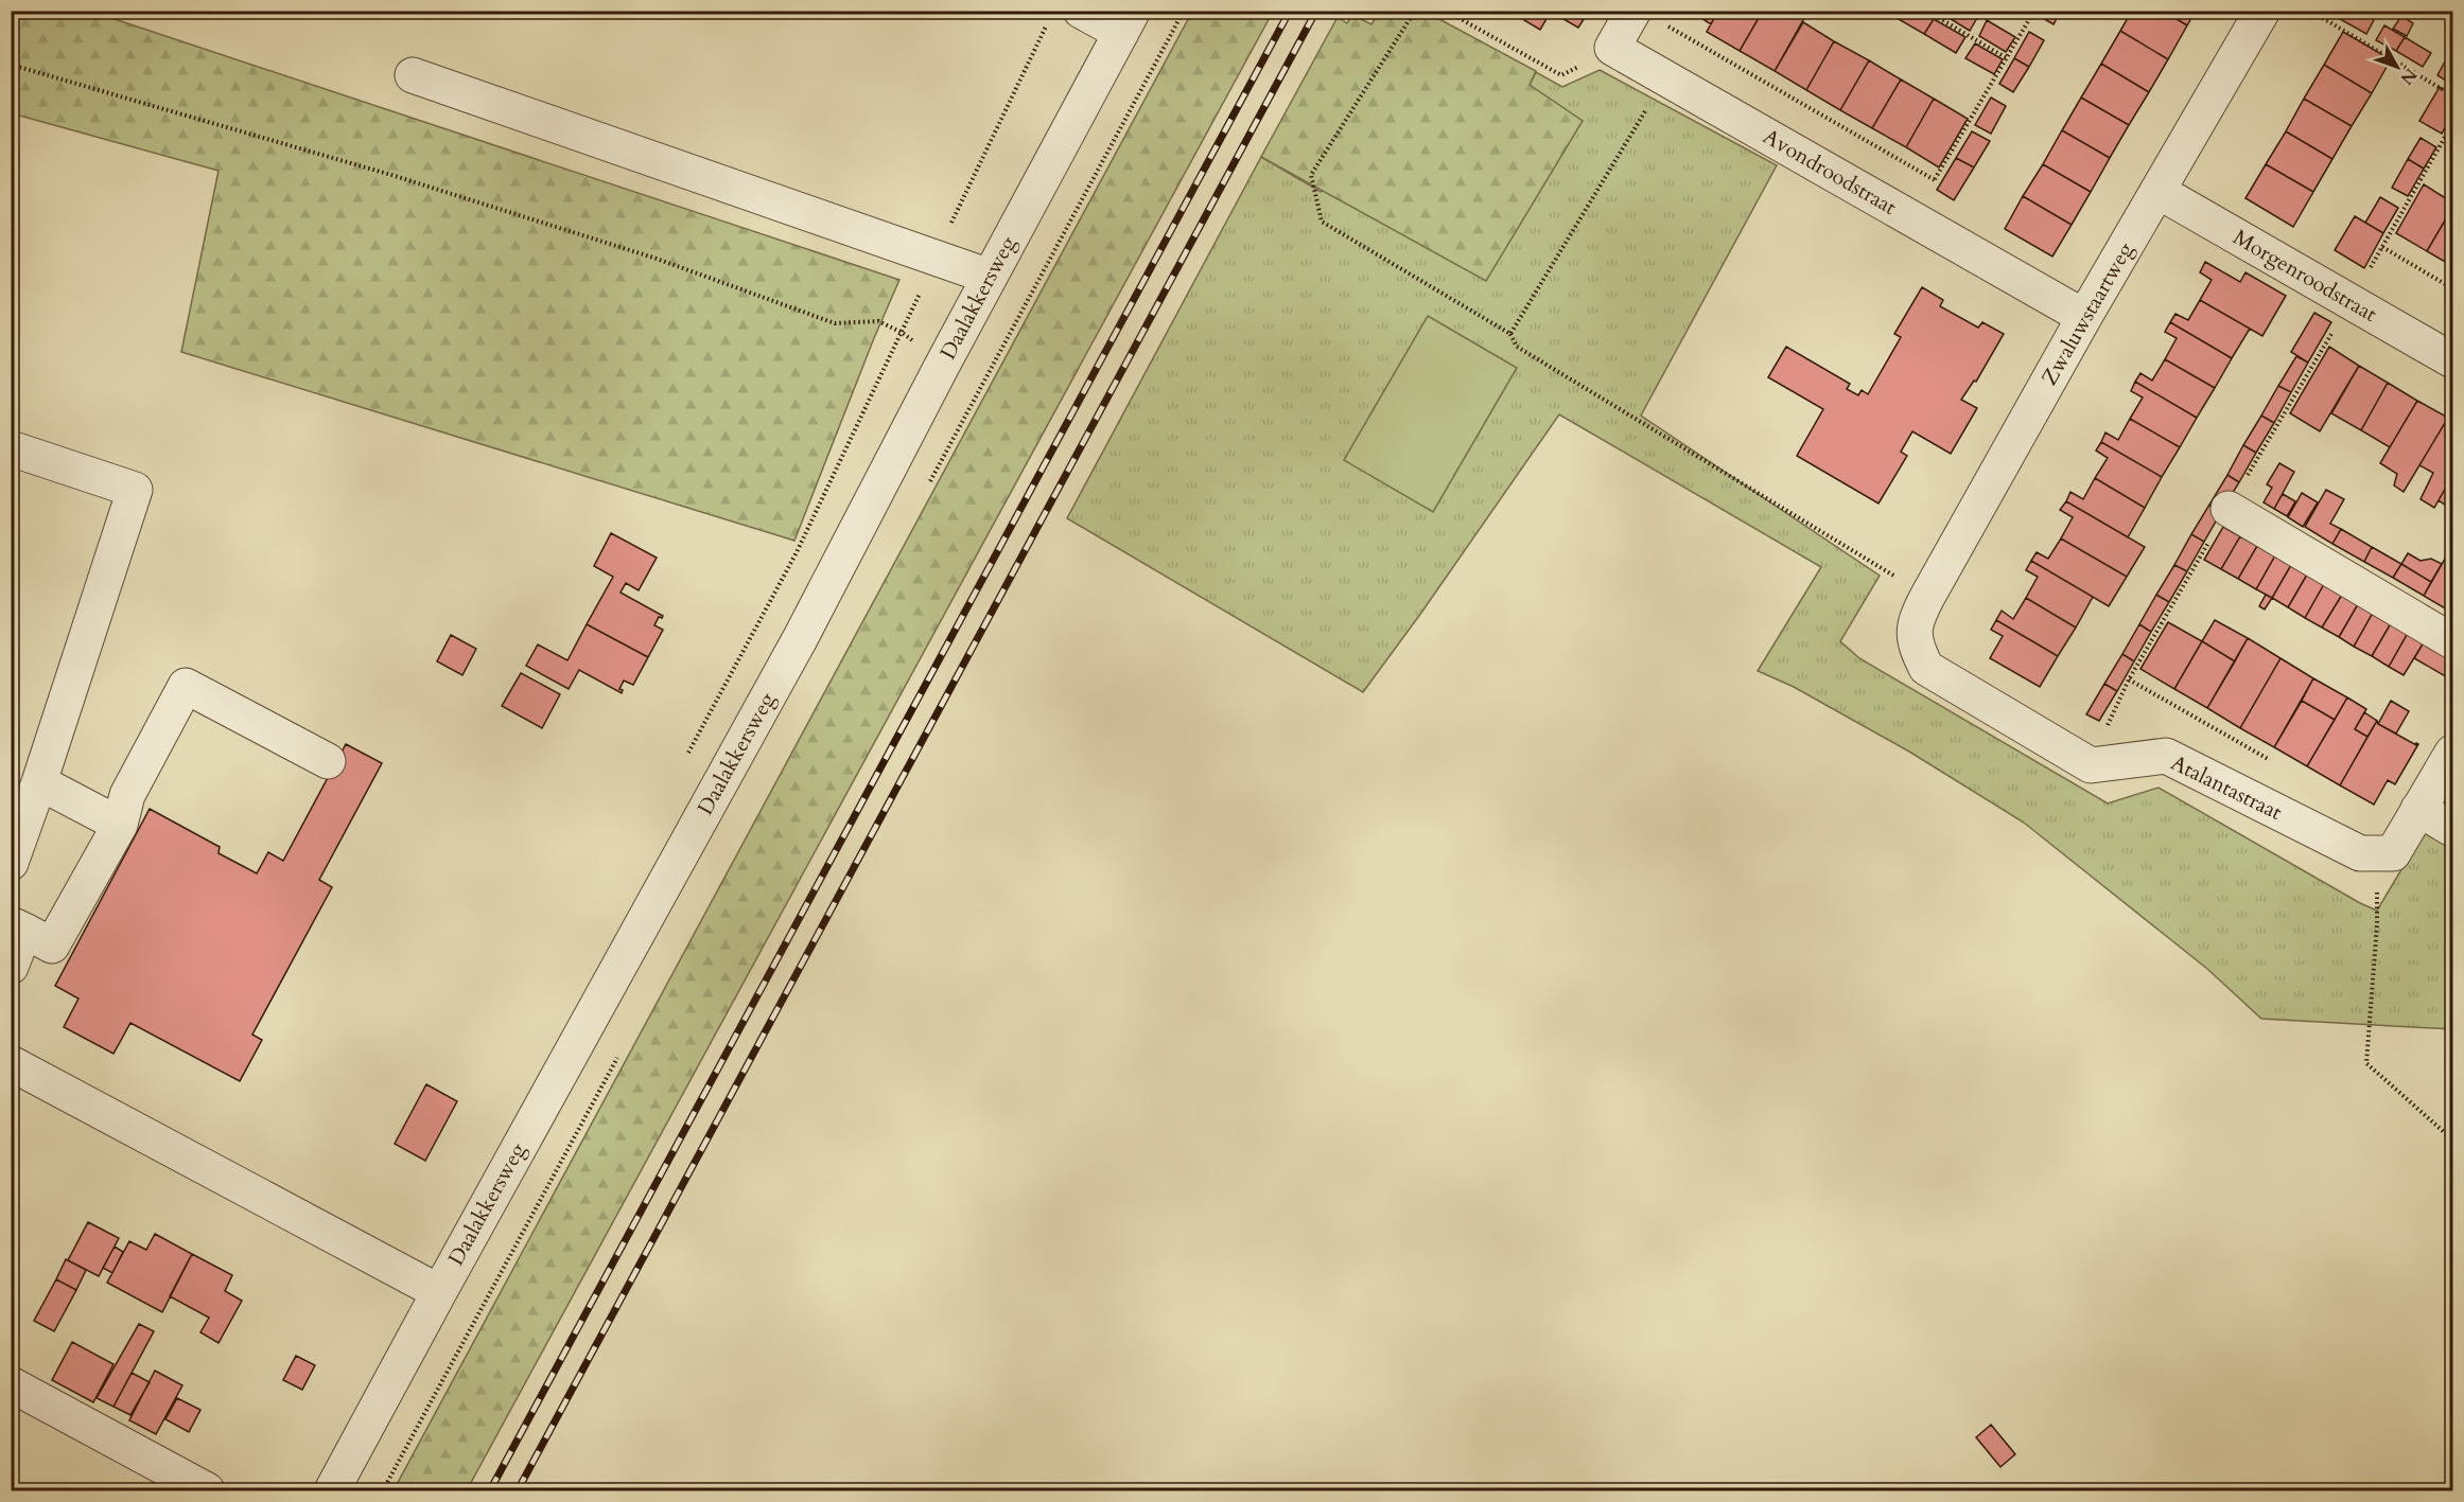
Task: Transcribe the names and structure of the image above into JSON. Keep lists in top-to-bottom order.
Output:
{
  "streets": {
    "street": [
      "Avondroodstraat",
      "Morgenroodstraat",
      "Daalakkersweg",
      "Zwaluwstaartweg",
      "Atalantastraat"
    ]
  },
  "crossings": [
    ["Avondroodstraat", "Zwaluwstaartweg"],
    ["Morgenroodstraat", "Zwaluwstaartweg"],
    ["Zwaluwstaartweg", "Atalantastraat"]
  ],
  "north": "bottom right"
}
